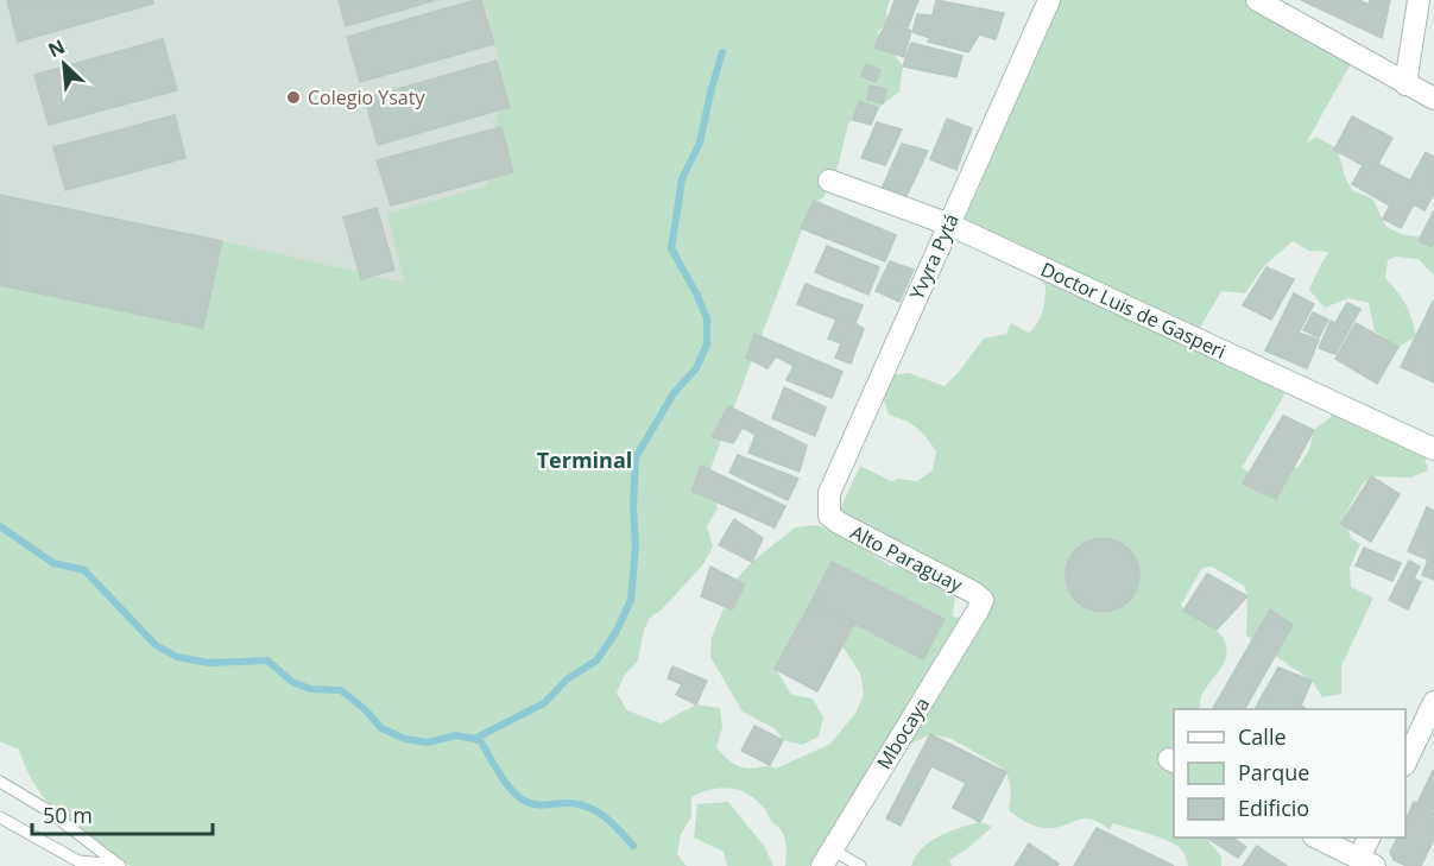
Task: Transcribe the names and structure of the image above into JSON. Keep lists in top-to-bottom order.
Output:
{
  "streets": {
    "street": [
      "Yvyra Pytá",
      "Doctor Luis de Gasperi",
      "Alto Paraguay",
      "Mbocaya"
    ]
  },
  "crossings": [
    ["Yvyra Pytá", "Doctor Luis de Gasperi"],
    ["Yvyra Pytá", "Alto Paraguay"],
    ["Alto Paraguay", "Mbocaya"]
  ],
  "districts": ["Terminal"],
  "places": ["Colegio Ysaty"],
  "legend": ["Calle", "Parque", "Edificio"],
  "scale_bar": "50 m",
  "north": "top left"
}
